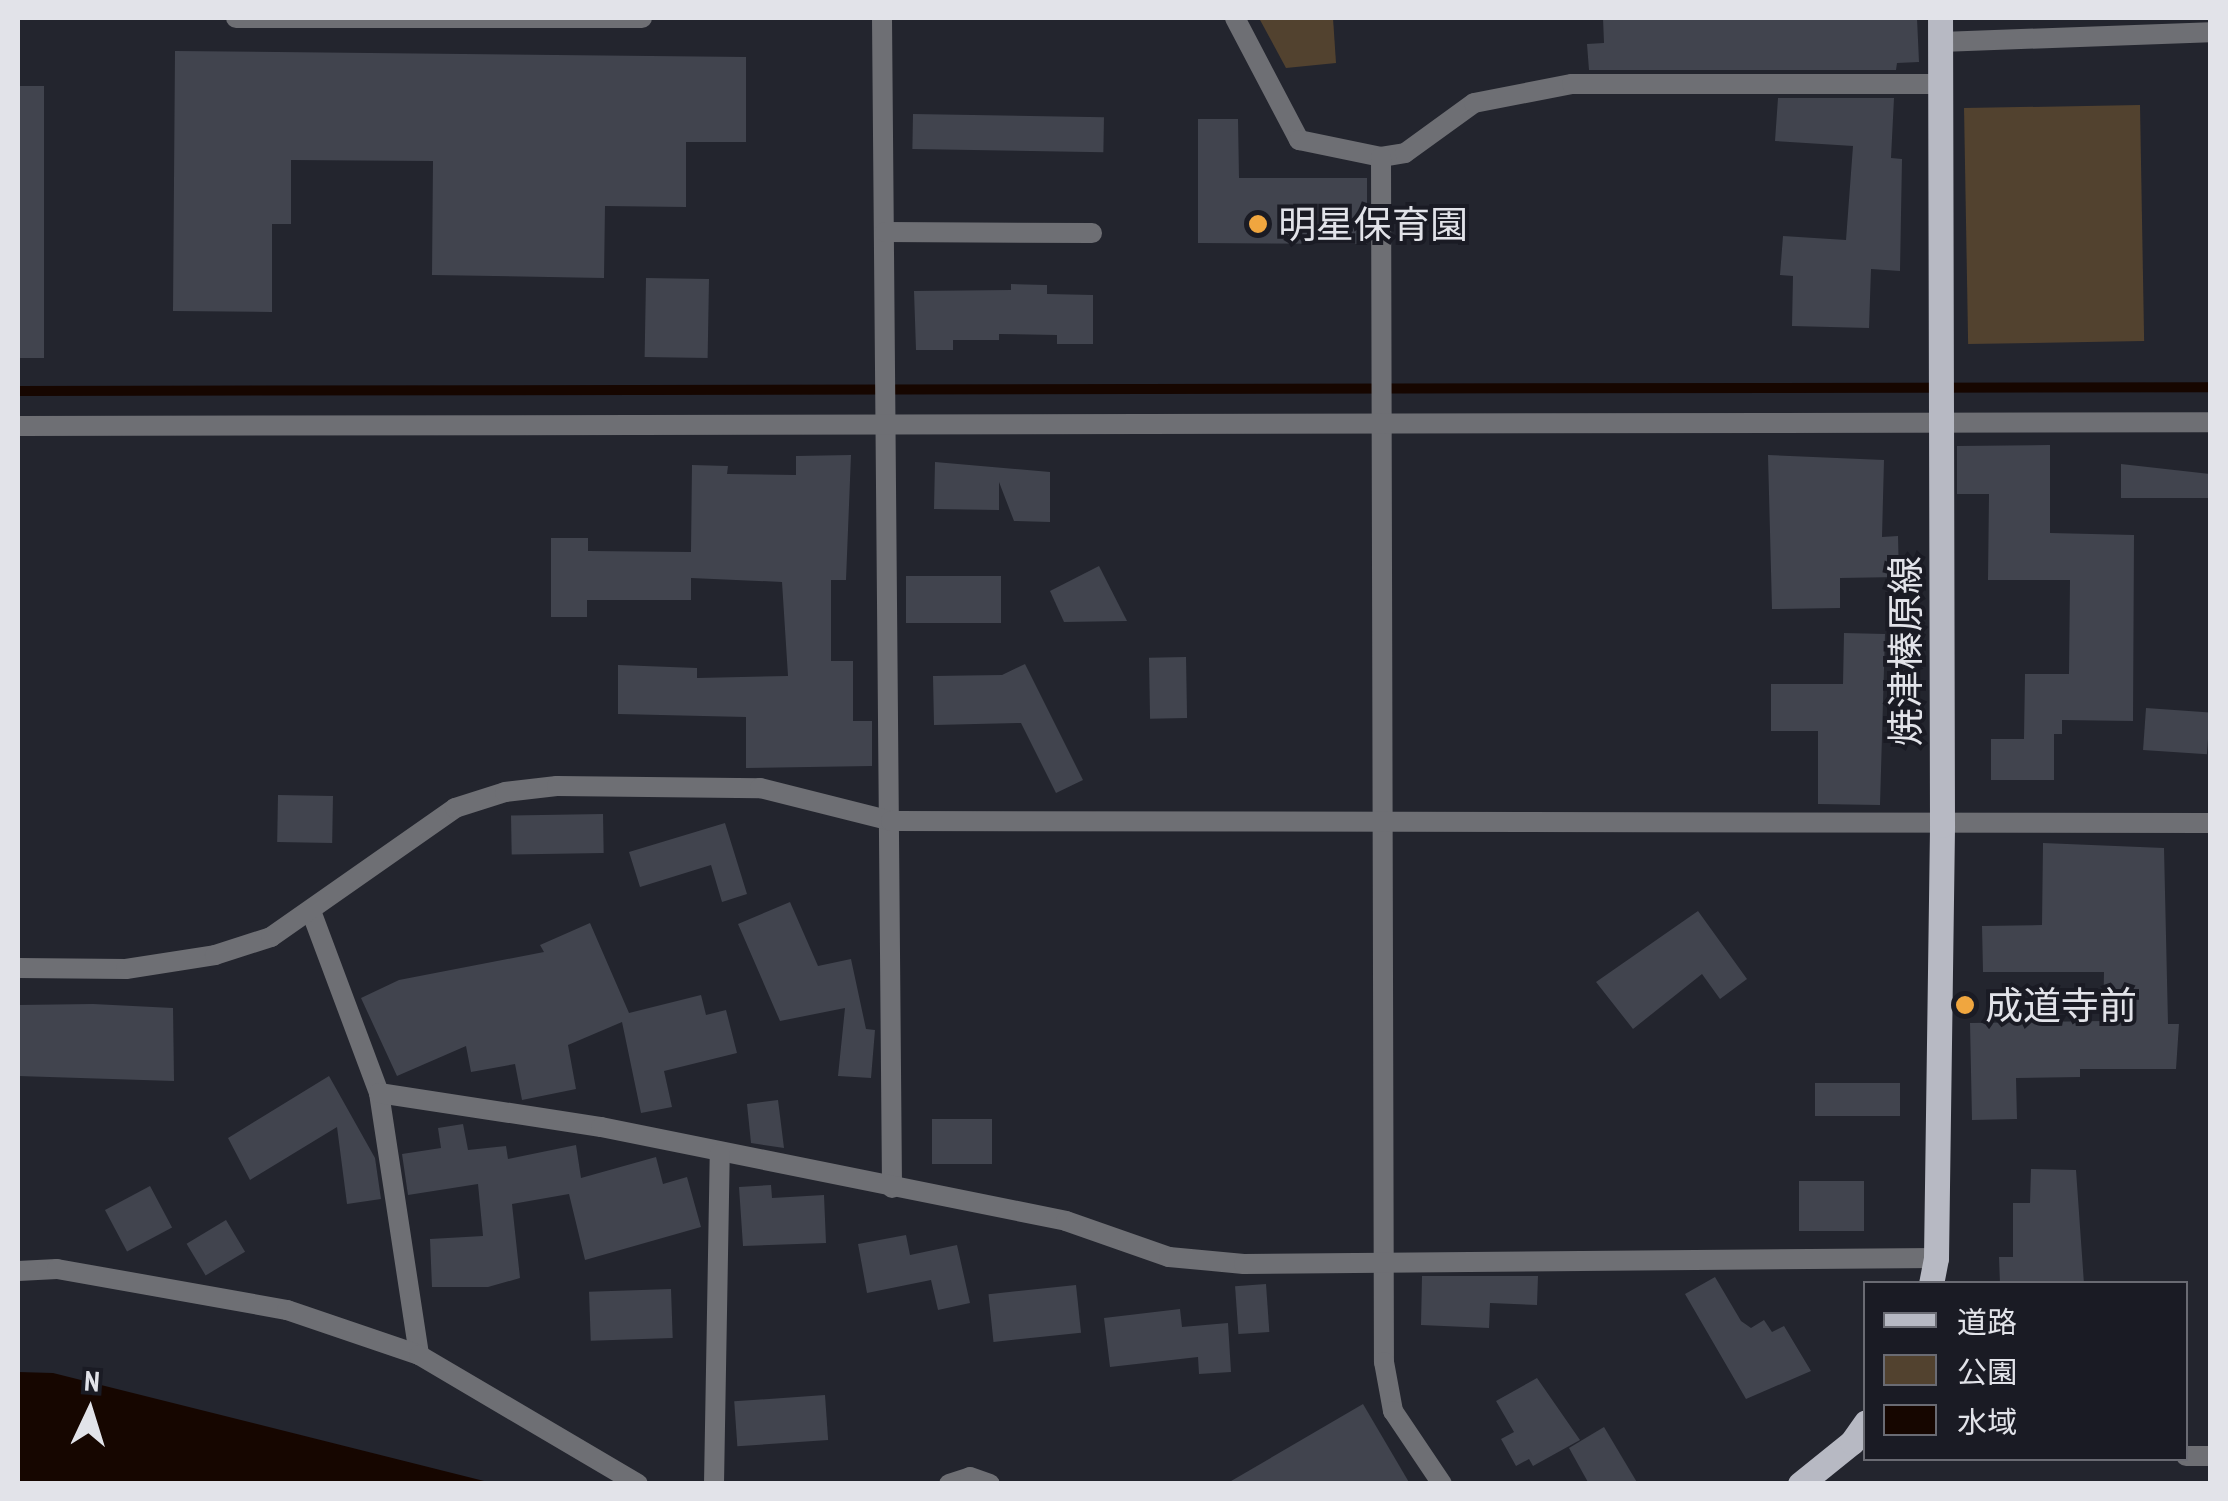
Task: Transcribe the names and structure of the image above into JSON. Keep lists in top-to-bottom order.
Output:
{
  "streets": {
    "main road": ["焼津榛原線"]
  },
  "places": ["明星保育園", "成道寺前"],
  "legend": ["道路", "公園", "水域"],
  "north": "top"
}
